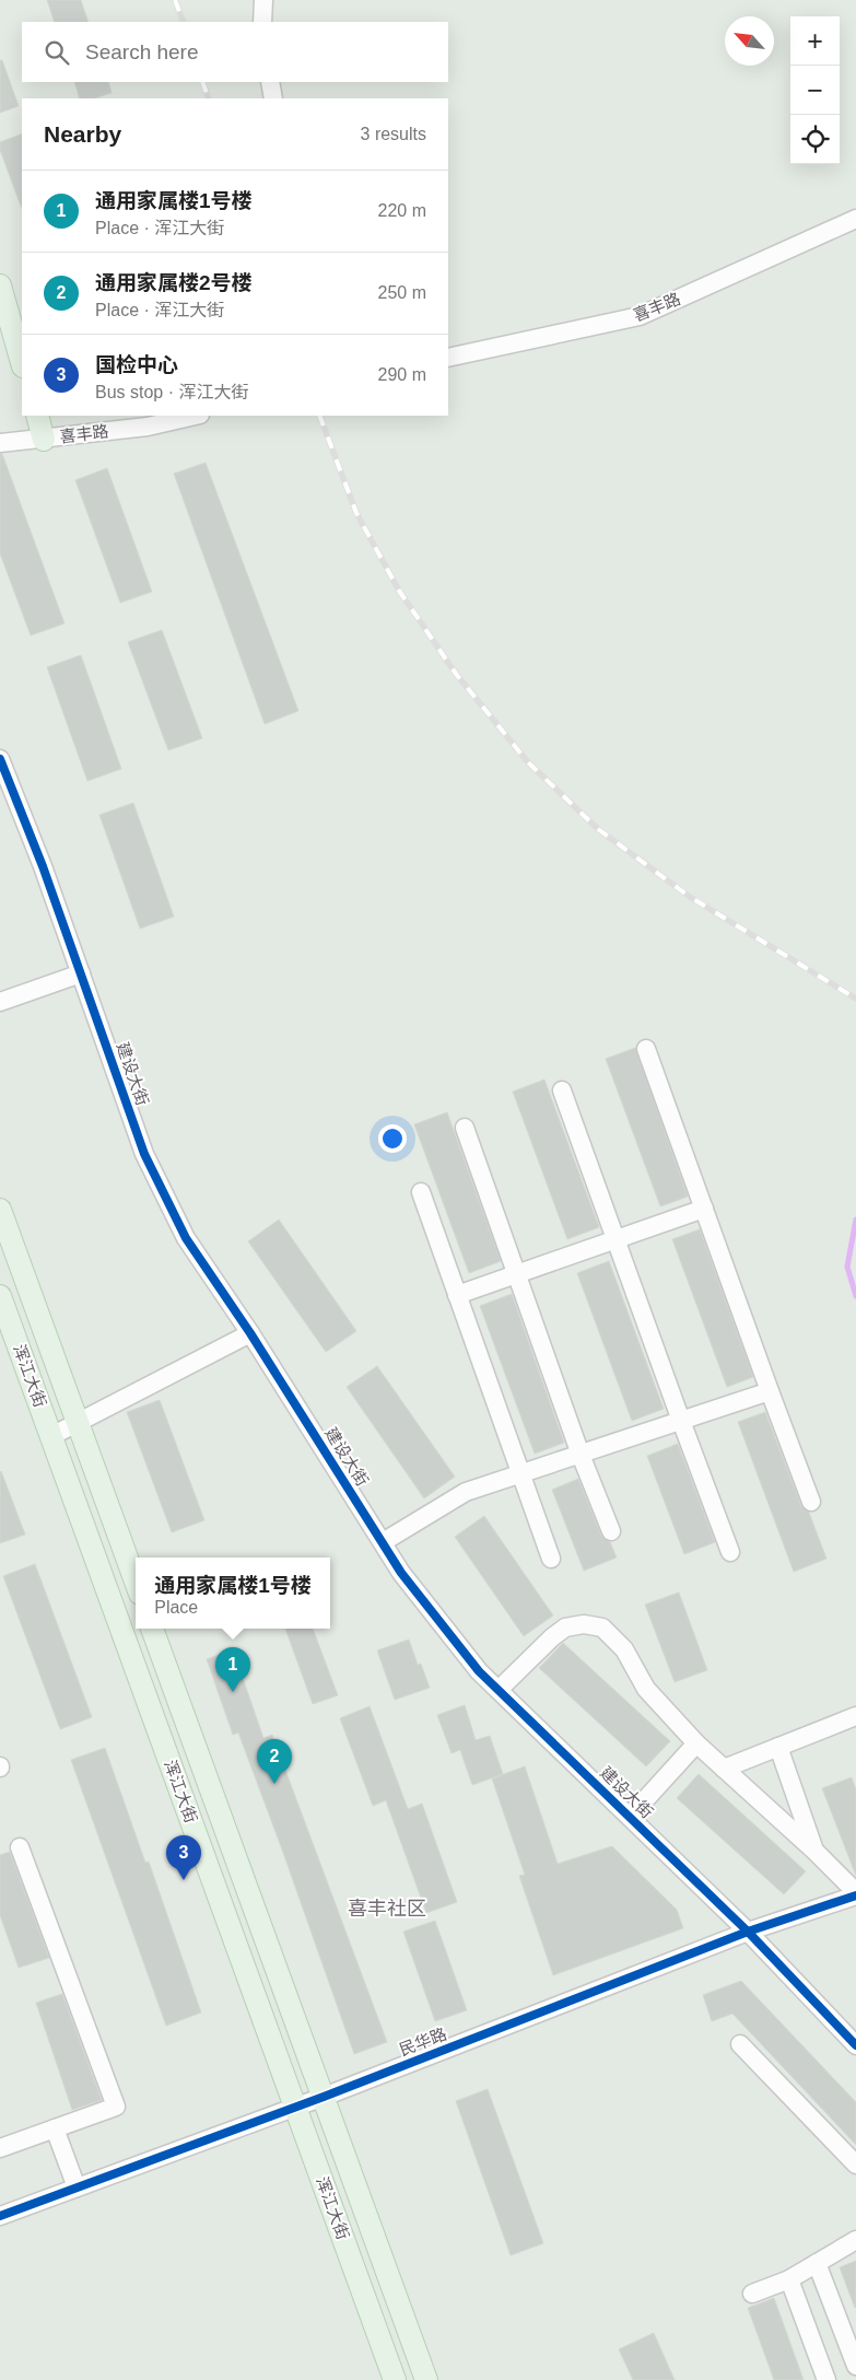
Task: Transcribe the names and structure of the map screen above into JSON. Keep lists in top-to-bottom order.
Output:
{
  "streets": {
    "main road": ["浑江大街"],
    "street": ["喜丰路", "建设大街", "民华路"]
  },
  "crossings": [
    ["建设大街", "民华路"],
    ["浑江大街", "民华路"]
  ],
  "districts": ["喜丰社区"],
  "north": "top left",
  "page": {
    "map_buttons": ["+", "−"],
    "search": "Search here",
    "heading": ["Nearby", "3 results"],
    "list": [
      {
        "mark": "1",
        "name": "通用家属楼1号楼",
        "note": "Place · 浑江大街",
        "value": "220 m"
      },
      {
        "mark": "2",
        "name": "通用家属楼2号楼",
        "note": "Place · 浑江大街",
        "value": "250 m"
      },
      {
        "mark": "3",
        "name": "国检中心",
        "note": "Bus stop · 浑江大街",
        "value": "290 m"
      }
    ],
    "popup": ["通用家属楼1号楼", "Place"],
    "pins": ["1", "2", "3"]
  }
}
